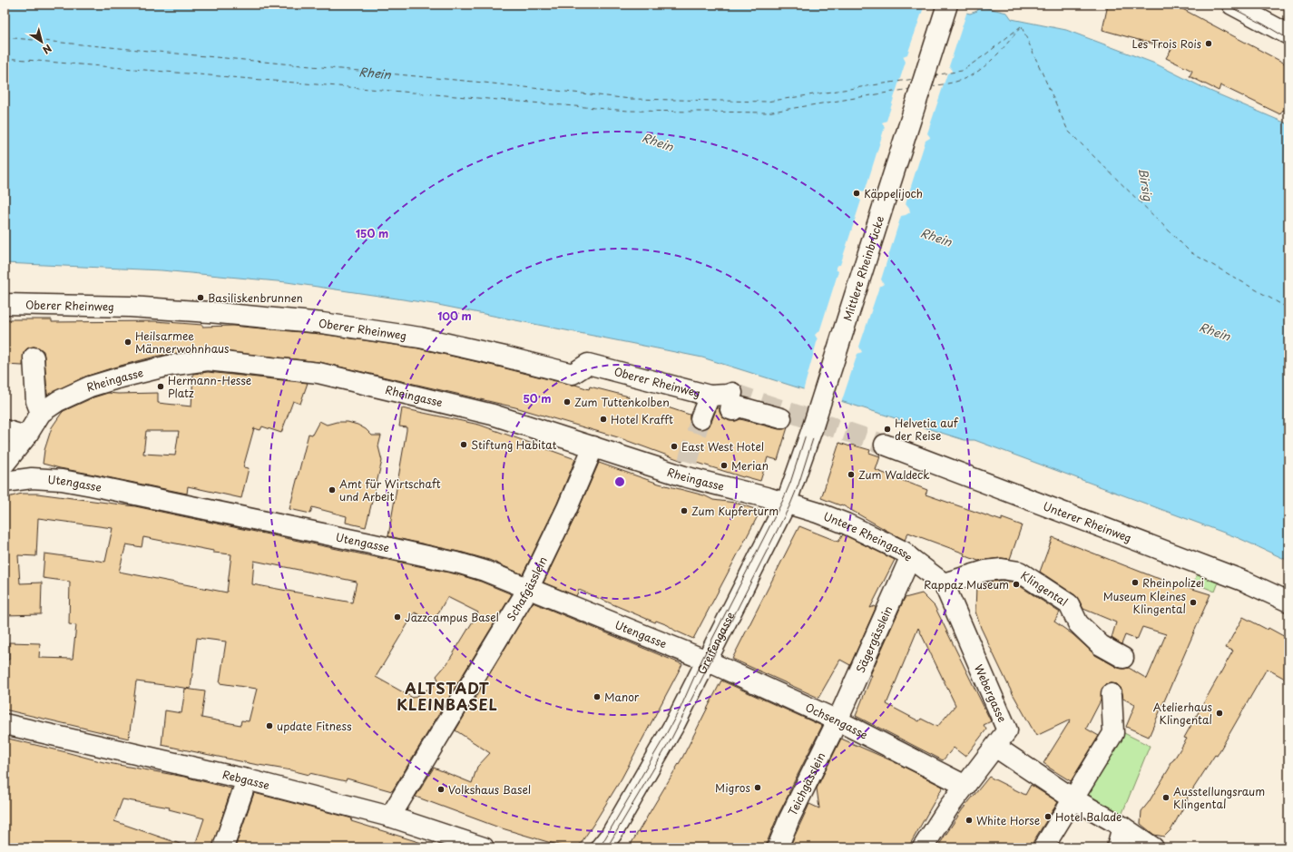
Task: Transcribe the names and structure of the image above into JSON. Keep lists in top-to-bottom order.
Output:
{
  "streets": {
    "street": [
      "Mittlere Rheinbrücke",
      "Oberer Rheinweg",
      "Rheingasse",
      "Utengasse",
      "Unterer Rheinweg",
      "Untere Rheingasse",
      "Schafgässlein",
      "Klingental",
      "Sägergässlein",
      "Greifengasse",
      "Webergasse",
      "Ochsengasse",
      "Rebgasse",
      "Teichgässlein"
    ]
  },
  "crossings": [
    ["Mittlere Rheinbrücke", "Greifengasse"],
    ["Rheingasse", "Untere Rheingasse"],
    ["Rheingasse", "Schafgässlein"],
    ["Rheingasse", "Greifengasse"],
    ["Utengasse", "Schafgässlein"],
    ["Utengasse", "Greifengasse"],
    ["Utengasse", "Ochsengasse"],
    ["Untere Rheingasse", "Klingental"],
    ["Untere Rheingasse", "Sägergässlein"],
    ["Untere Rheingasse", "Greifengasse"],
    ["Untere Rheingasse", "Webergasse"],
    ["Schafgässlein", "Rebgasse"],
    ["Klingental", "Webergasse"],
    ["Sägergässlein", "Ochsengasse"],
    ["Sägergässlein", "Teichgässlein"],
    ["Greifengasse", "Ochsengasse"],
    ["Webergasse", "Ochsengasse"],
    ["Ochsengasse", "Teichgässlein"]
  ],
  "districts": ["ALTSTADT KLEINBASEL"],
  "water": ["Rhein", "Birsig"],
  "places": [
    "Les Trois Rois",
    "Käppelijoch",
    "Basiliskenbrunnen",
    "Heilsarmee Männerwohnhaus",
    "Hermann-Hesse Platz",
    "Zum Tuttenkolben",
    "Hotel Krafft",
    "Helvetia auf der Reise",
    "Stiftung Habitat",
    "East West Hotel",
    "Merian",
    "Zum Waldeck",
    "Amt für Wirtschaft und Arbeit",
    "Zum Kupferturm",
    "Rheinpolizei",
    "Rappaz Museum",
    "Museum Kleines Klingental",
    "Jazzcampus Basel",
    "Manor",
    "Atelierhaus Klingental",
    "update Fitness",
    "Migros",
    "Volkshaus Basel",
    "Ausstellungsraum Klingental",
    "Hotel Balade",
    "White Horse"
  ],
  "north": "bottom right",
  "rings": ["150 m", "100 m", "50 m"]
}
